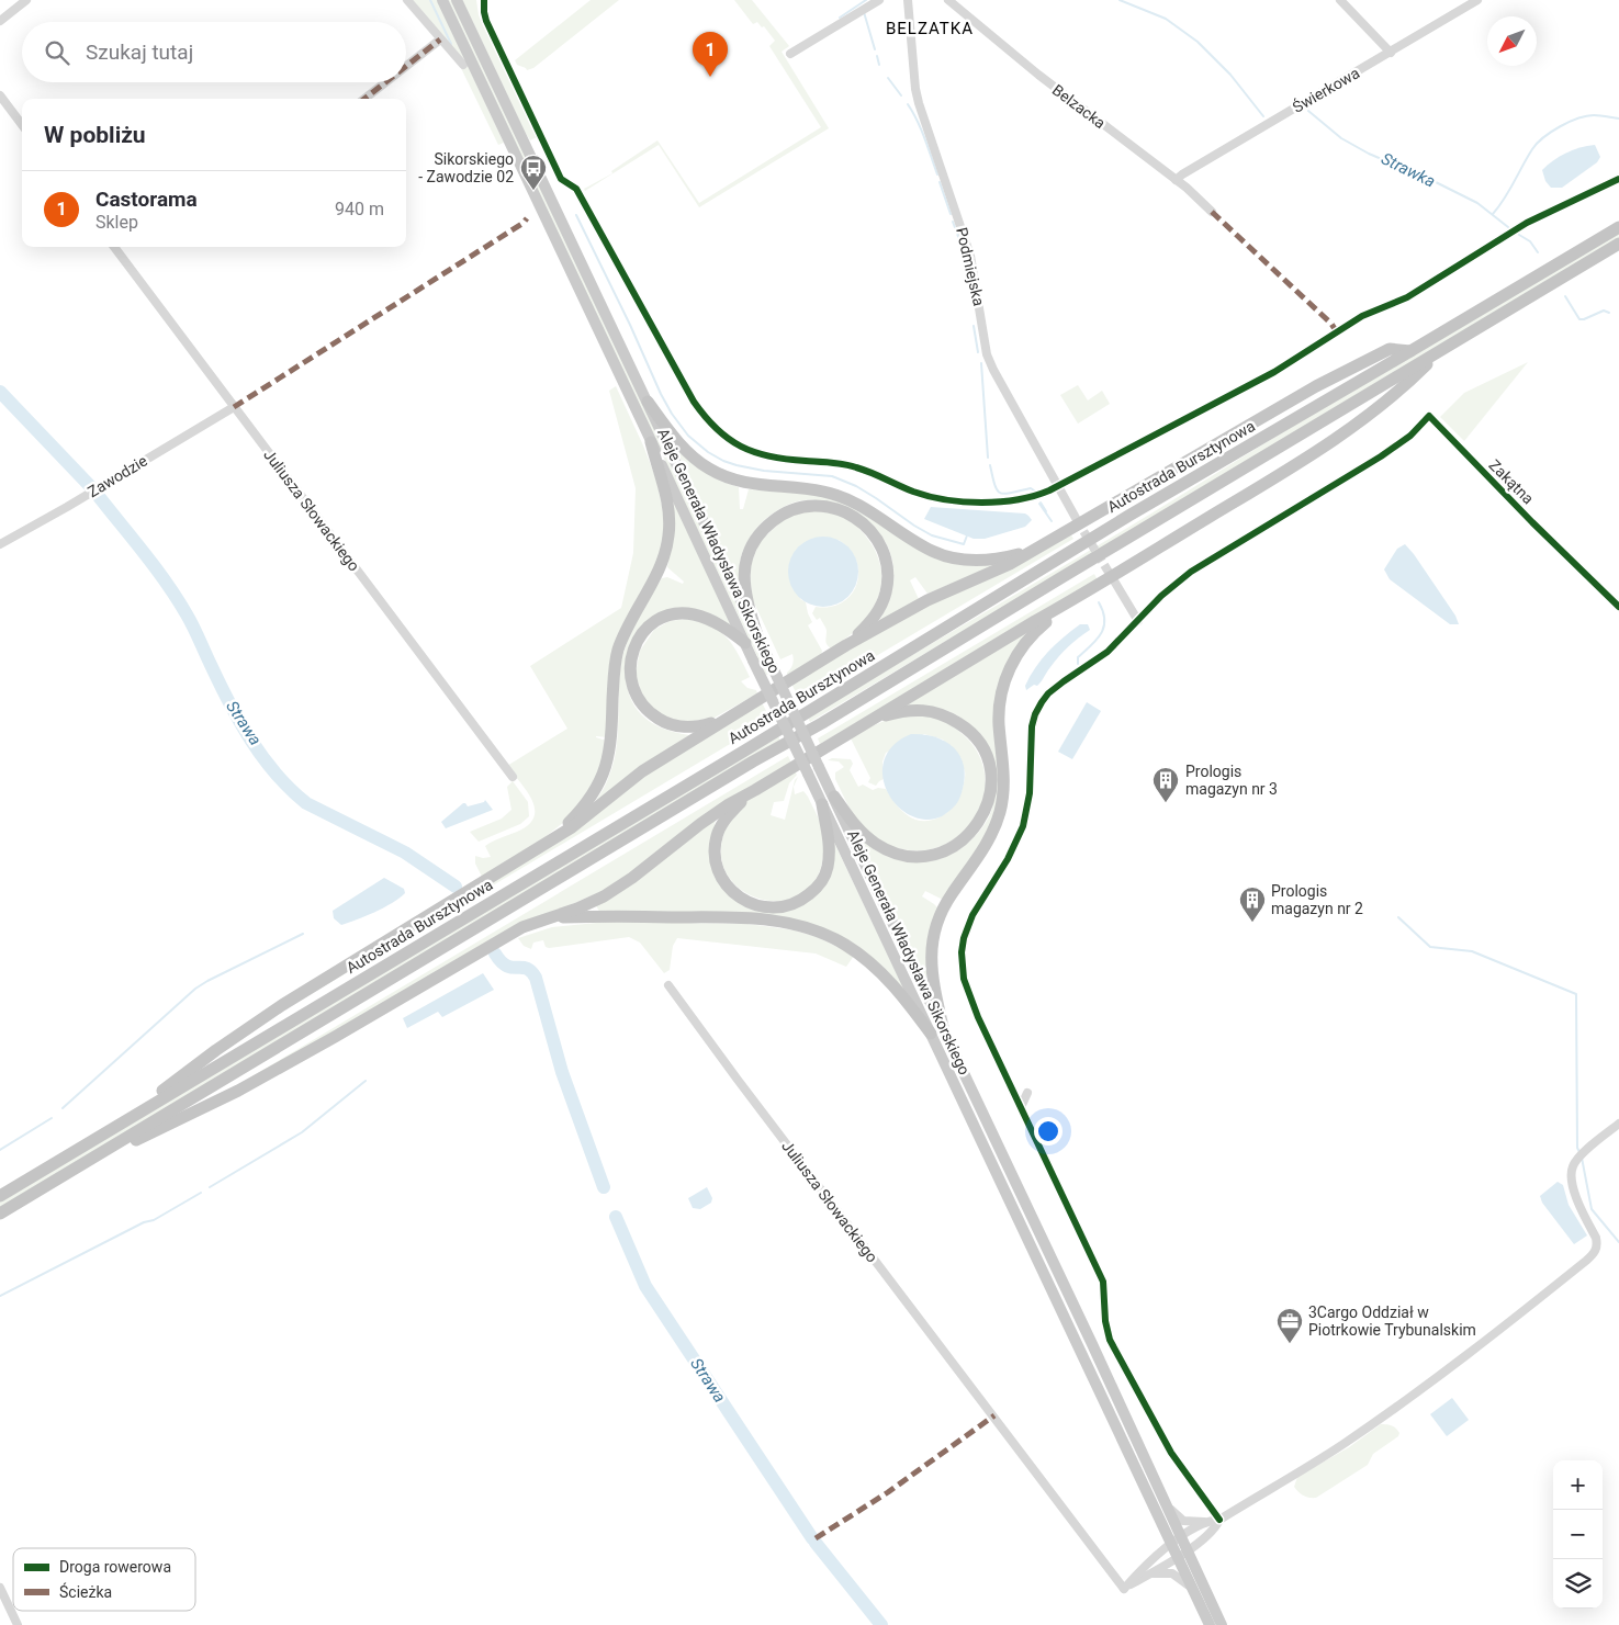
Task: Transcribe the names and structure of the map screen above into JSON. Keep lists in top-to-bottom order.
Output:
{
  "streets": {
    "highway": ["Autostrada Bursztynowa"],
    "main road": ["Aleje Generała Władysława Sikorskiego"],
    "street": [
      "Świerkowa",
      "Belzacka",
      "Podmiejska",
      "Zawodzie",
      "Zakątna",
      "Juliusza Słowackiego"
    ]
  },
  "crossings": [
    ["Świerkowa", "Belzacka"],
    ["Zawodzie", "Juliusza Słowackiego"]
  ],
  "districts": ["BELZATKA"],
  "water": ["Strawka", "Strawa"],
  "places": {
    "bus stop": ["Sikorskiego - Zawodzie 02"],
    "building": ["Prologis magazyn nr 3", "Prologis magazyn nr 2"],
    "office": ["3Cargo Oddział w Piotrkowie Trybunalskim"]
  },
  "legend": ["Droga rowerowa", "Ścieżka"],
  "north": "bottom left",
  "page": {
    "search": "Szukaj tutaj",
    "pins": "1",
    "heading": "W pobliżu",
    "list": [
      {
        "mark": "1",
        "name": "Castorama",
        "note": "Sklep",
        "value": "940 m"
      }
    ],
    "map_buttons": ["+", "−"]
  }
}
